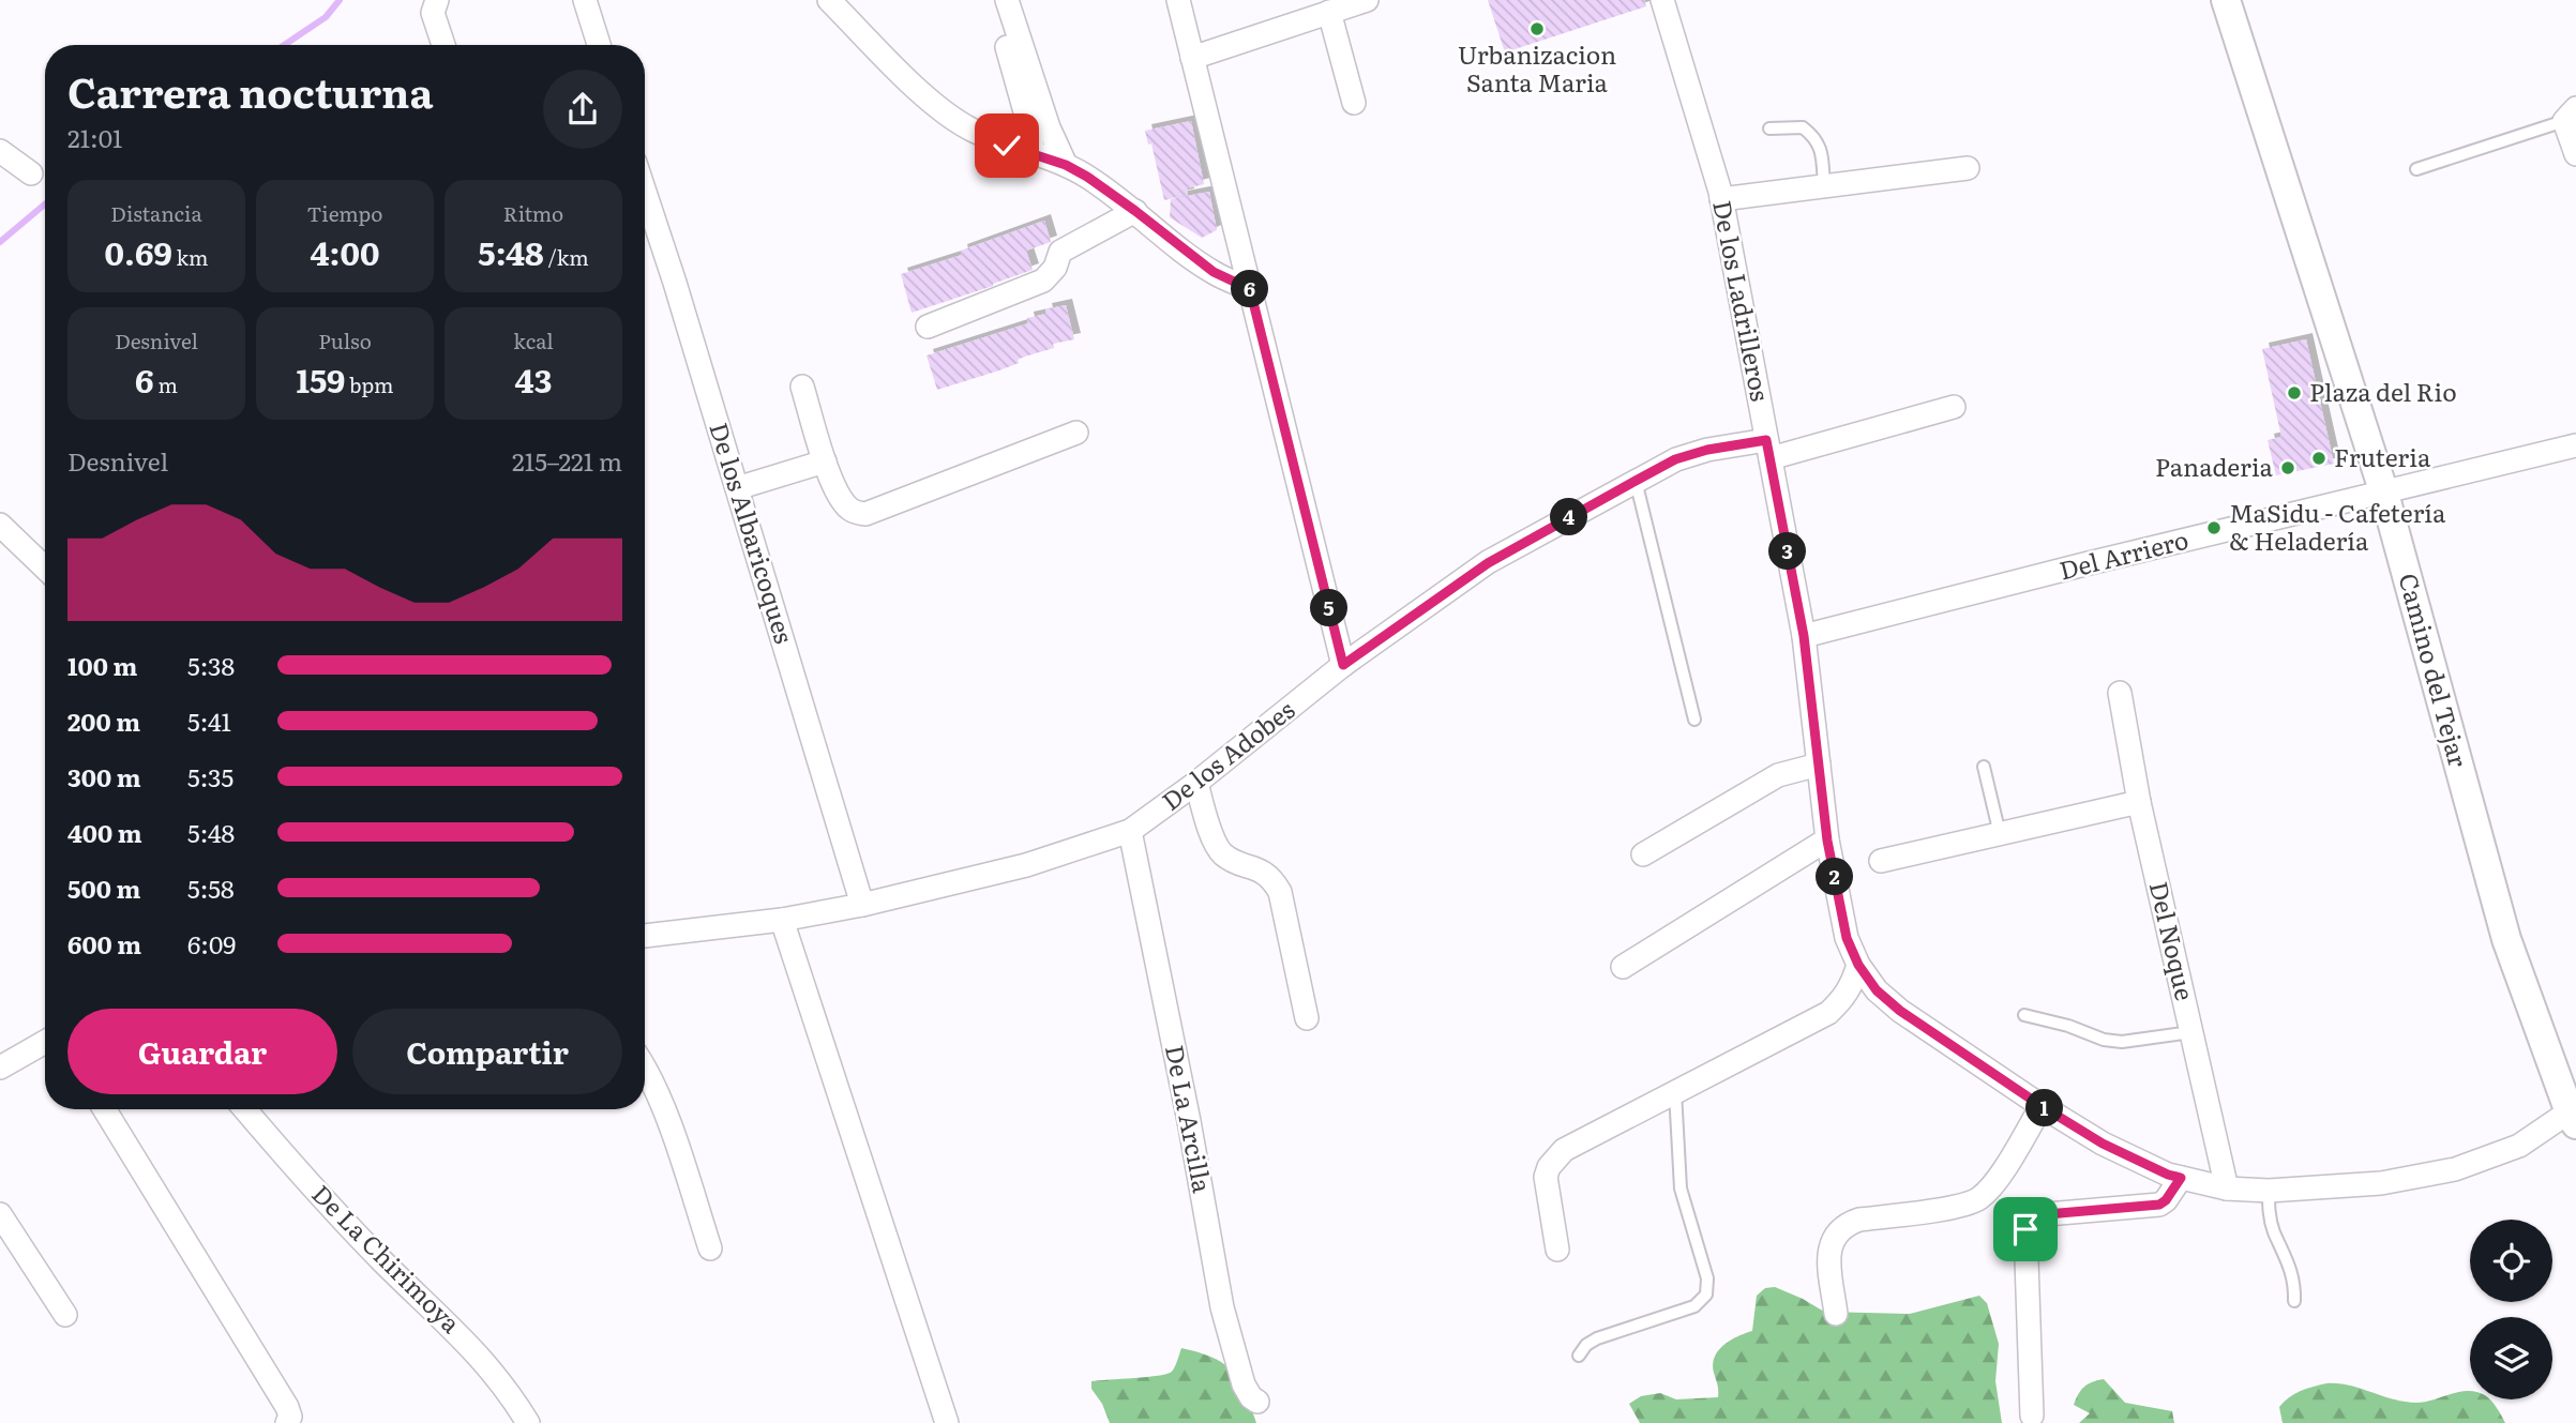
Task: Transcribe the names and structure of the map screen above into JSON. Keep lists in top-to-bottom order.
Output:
{
  "streets": {
    "street": [
      "De los Ladrilleros",
      "De los Albaricoques",
      "Del Arriero",
      "Camino del Tejar",
      "De los Adobes",
      "Del Noque",
      "De La Arcilla",
      "De La Chirimoya"
    ]
  },
  "crossings": [
    ["De los Ladrilleros", "Del Arriero"],
    ["De los Ladrilleros", "Camino del Tejar"],
    ["De los Ladrilleros", "De los Adobes"],
    ["De los Ladrilleros", "Del Noque"],
    ["De los Albaricoques", "De los Adobes"],
    ["Del Arriero", "Camino del Tejar"],
    ["De los Adobes", "De La Arcilla"]
  ],
  "places": [
    "Urbanizacion Santa Maria",
    "Plaza del Rio",
    "Fruteria",
    "Panaderia",
    "MaSidu - Cafetería & Heladería"
  ],
  "page": {
    "heading": ["Carrera nocturna", "21:01"],
    "stats": [
      ["Distancia", "0.69 km"],
      ["Tiempo", "4:00"],
      ["Ritmo", "5:48 /km"],
      ["Desnivel", "6 m"],
      ["Pulso", "159 bpm"],
      ["kcal", "43"]
    ],
    "pins": [
      "6",
      "4",
      "3",
      "5",
      "2",
      "1"
    ],
    "chart": ["Desnivel", "215–221 m"],
    "list": [
      {
        "name": "100 m",
        "note": "5:38"
      },
      {
        "name": "200 m",
        "note": "5:41"
      },
      {
        "name": "300 m",
        "note": "5:35"
      },
      {
        "name": "400 m",
        "note": "5:48"
      },
      {
        "name": "500 m",
        "note": "5:58"
      },
      {
        "name": "600 m",
        "note": "6:09"
      }
    ],
    "buttons": ["Guardar", "Compartir"]
  }
}
